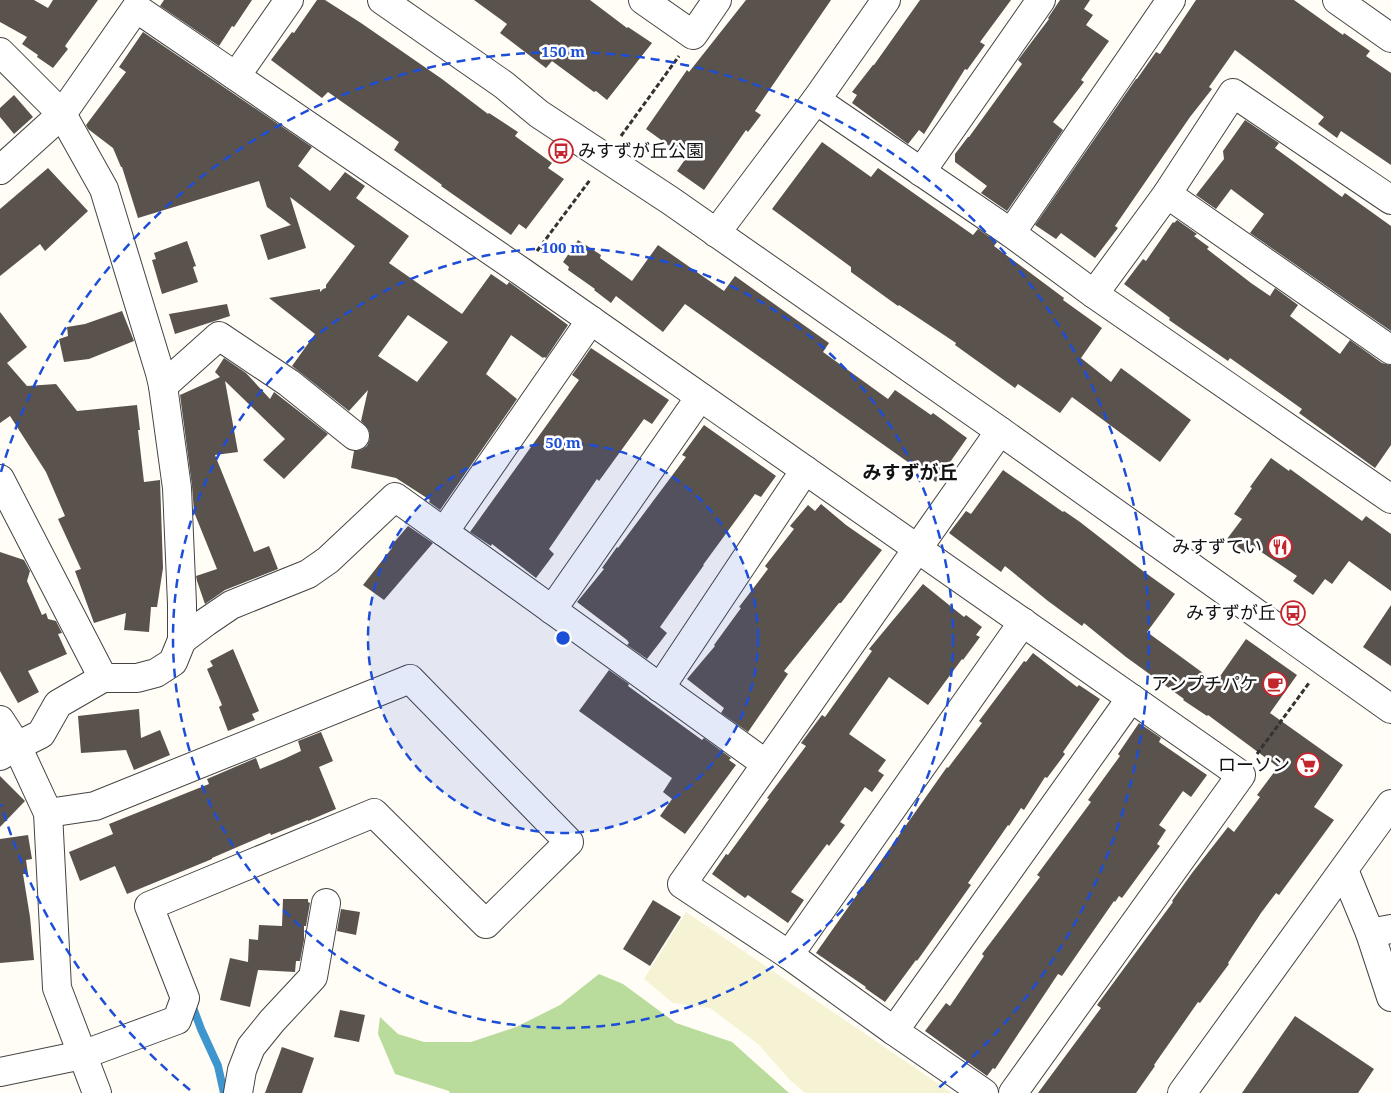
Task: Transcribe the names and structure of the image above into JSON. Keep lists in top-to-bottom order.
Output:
{
  "districts": ["みすずが丘"],
  "places": {
    "bus stop": ["みすずが丘公園", "みすずが丘"],
    "restaurant": ["みすずてい"],
    "cafe": ["アンプチパケ"],
    "supermarket": ["ローソン"]
  },
  "rings": ["150 m", "100 m", "50 m"]
}
